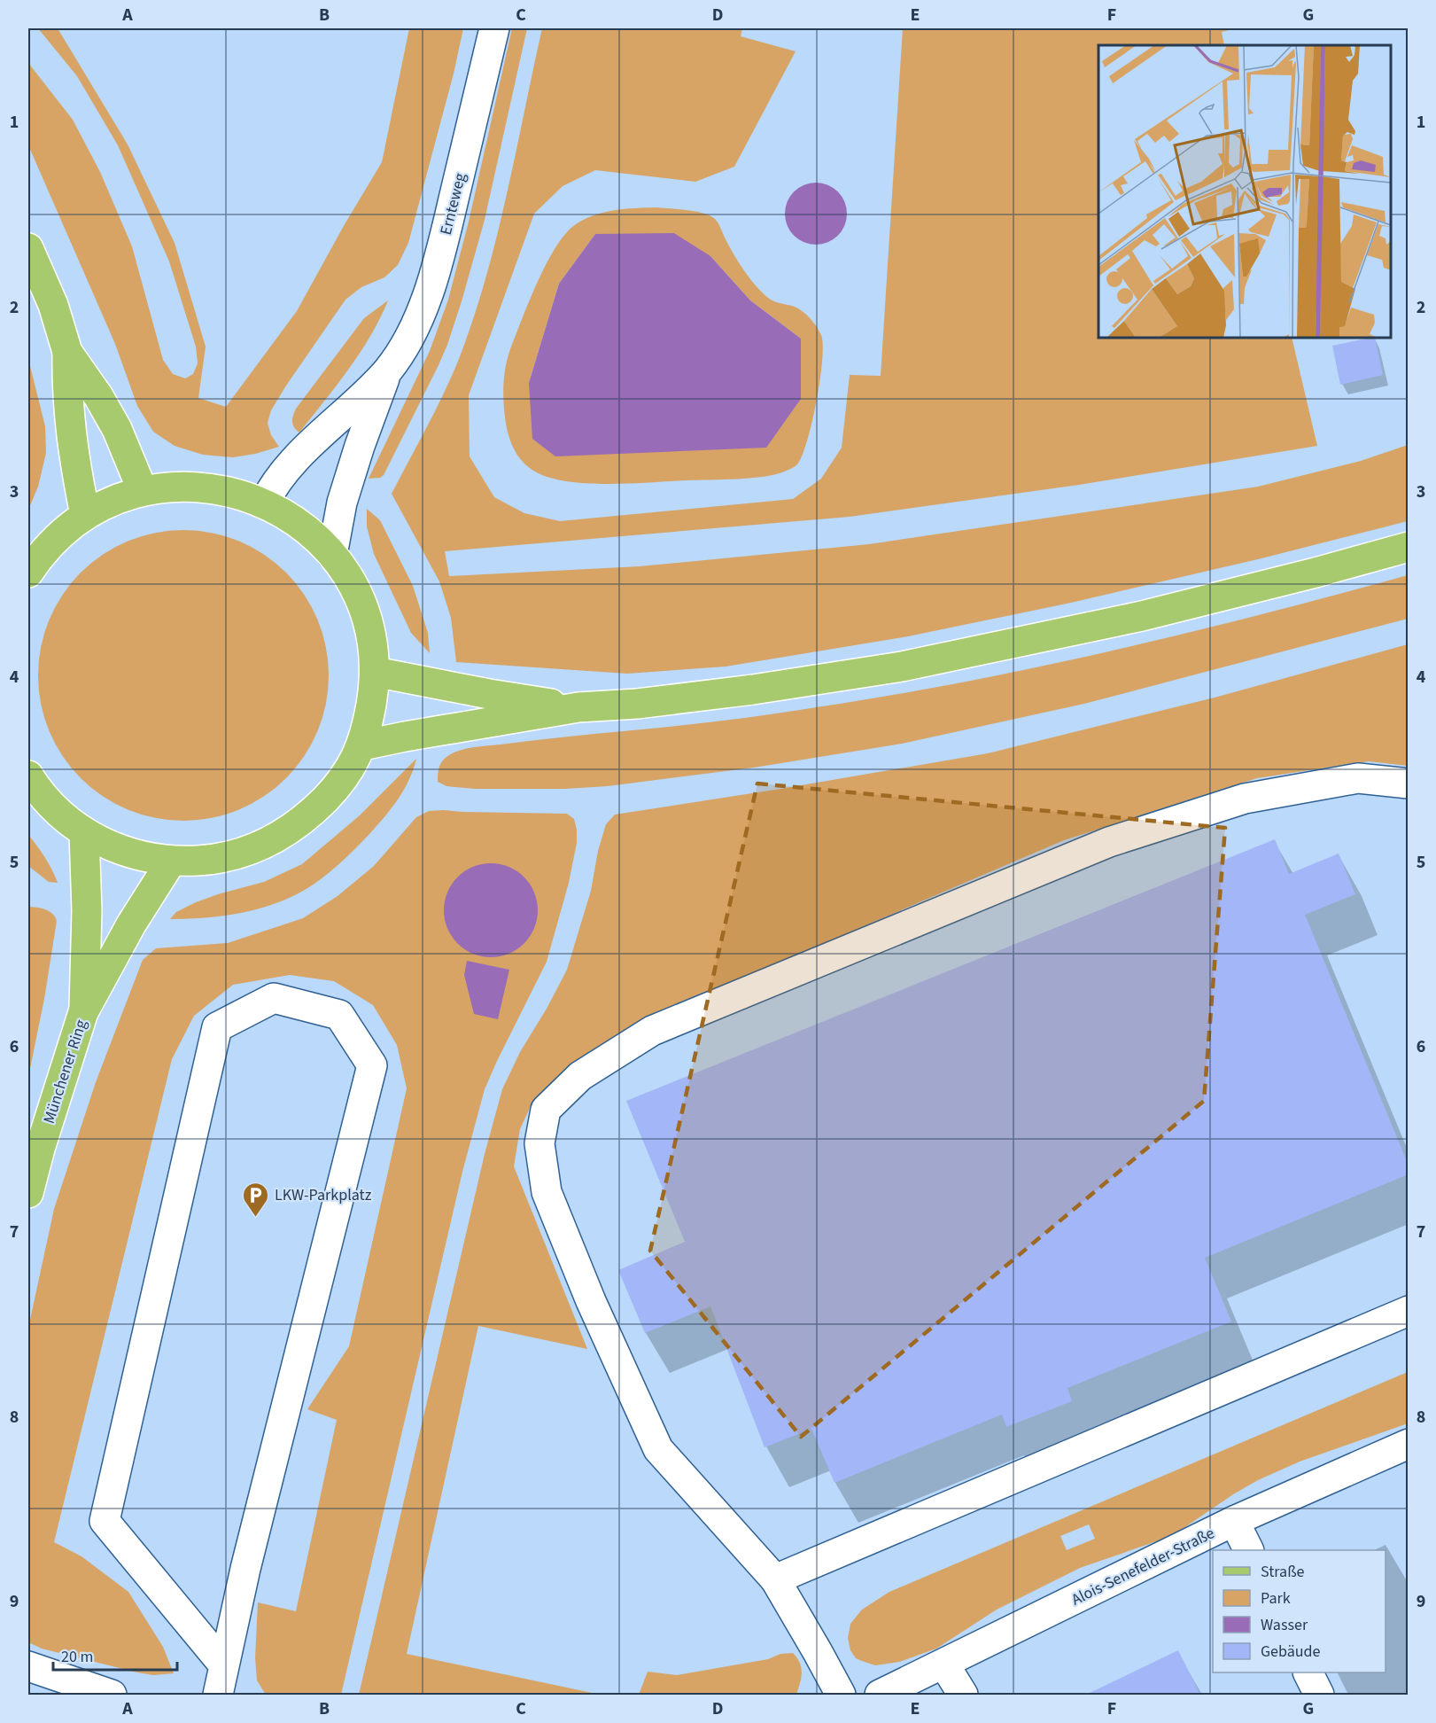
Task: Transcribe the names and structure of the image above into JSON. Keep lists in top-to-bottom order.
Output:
{
  "streets": {
    "main road": ["Münchener Ring"],
    "street": ["Ernteweg", "Alois-Senefelder-Straße"]
  },
  "places": {
    "parking": ["LKW-Parkplatz"]
  },
  "legend": [
    "Straße",
    "Park",
    "Wasser",
    "Gebäude"
  ],
  "scale_bar": "20 m",
  "grid": {
    "columns": [
      "A",
      "B",
      "C",
      "D",
      "E",
      "F",
      "G"
    ],
    "rows": [
      "1",
      "2",
      "3",
      "4",
      "5",
      "6",
      "7",
      "8",
      "9"
    ]
  }
}
